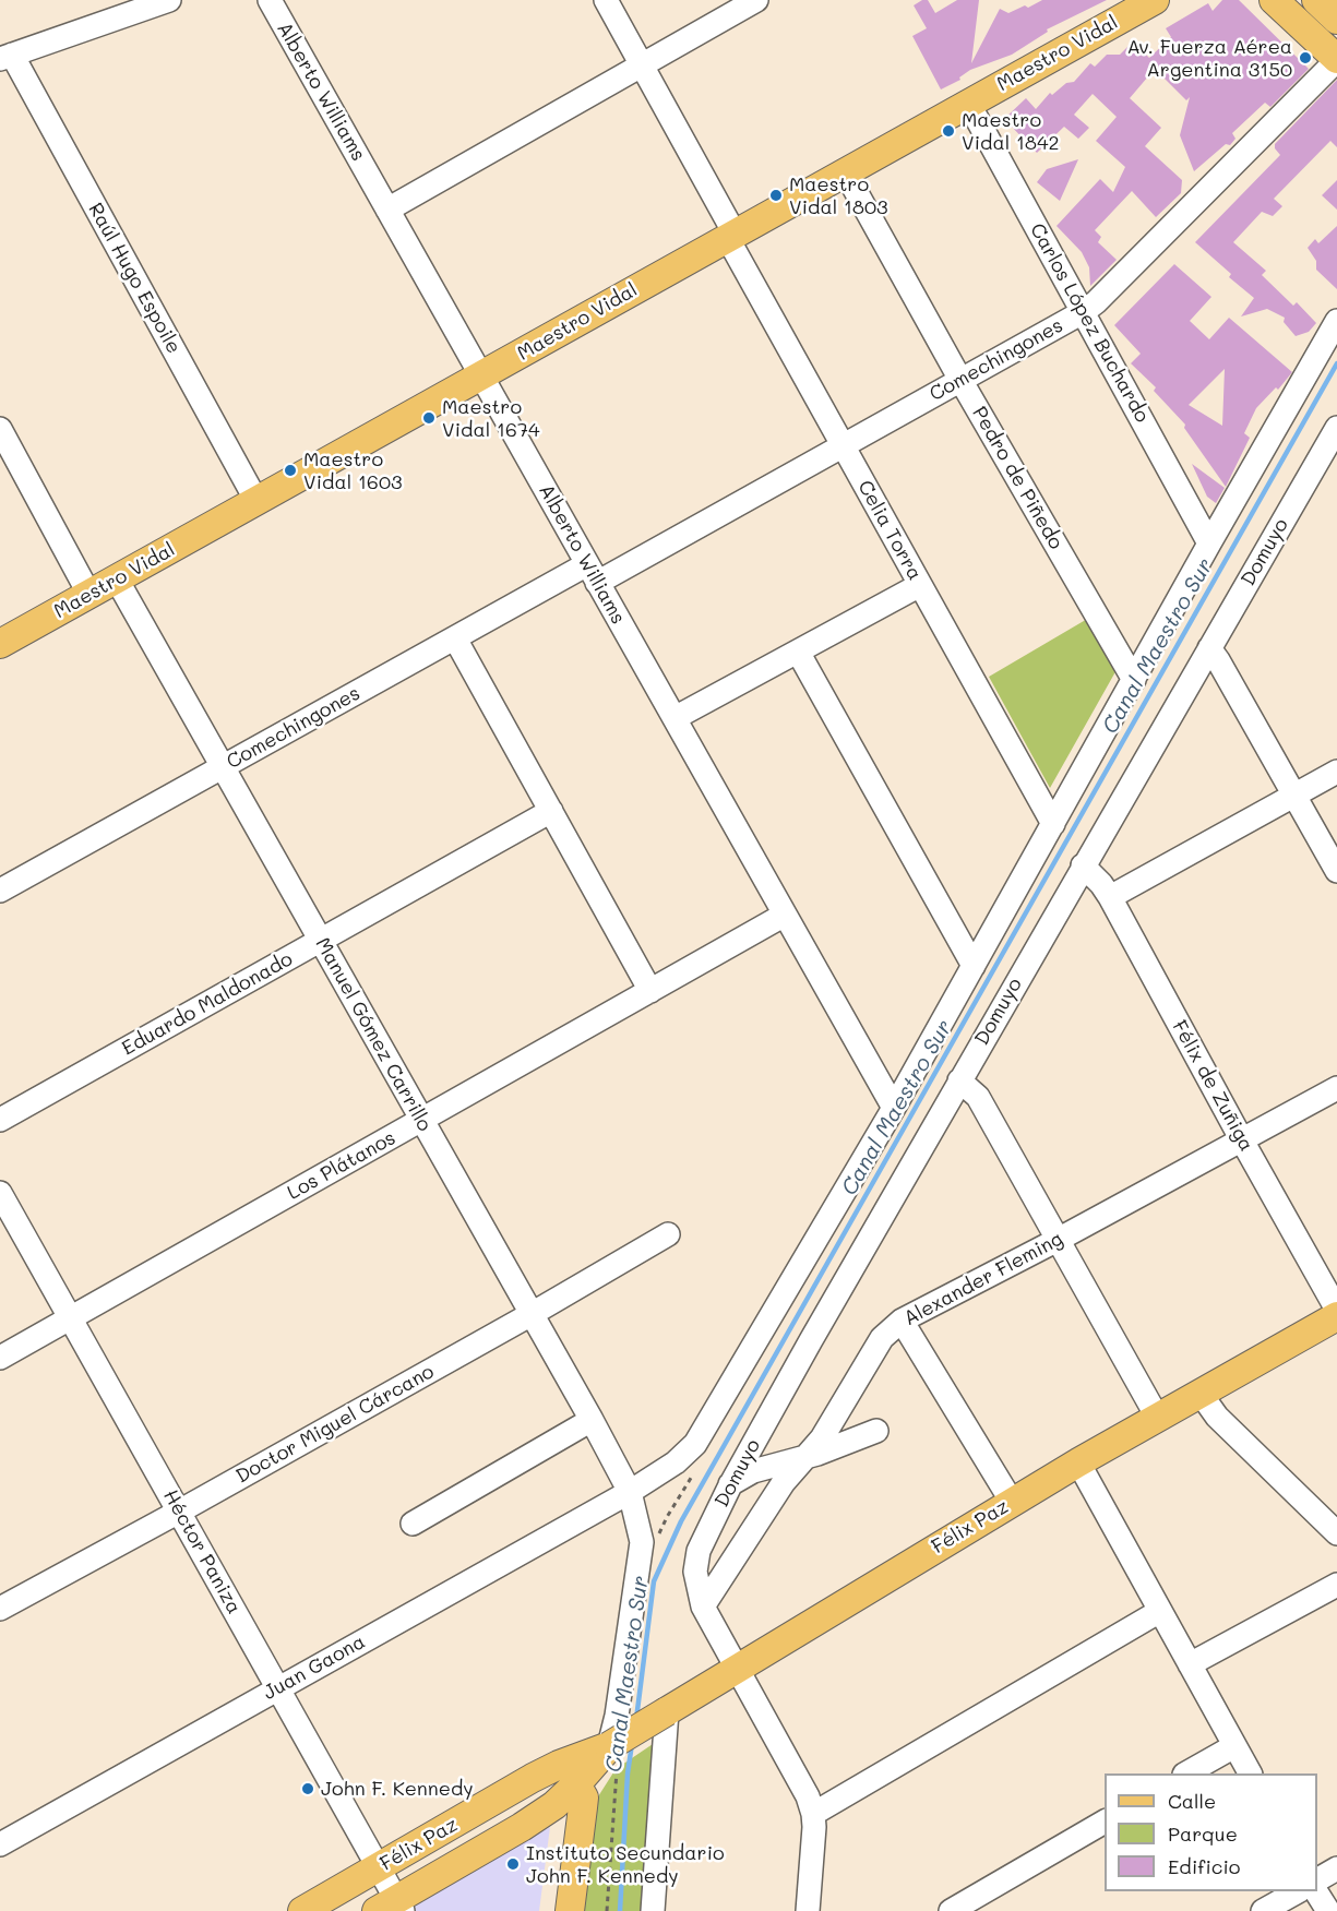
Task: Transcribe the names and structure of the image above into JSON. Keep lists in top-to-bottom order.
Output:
{
  "streets": {
    "main road": ["Maestro Vidal", "Félix Paz"],
    "street": [
      "Alberto Williams",
      "Raúl Hugo Espoile",
      "Carlos López Buchardo",
      "Comechingones",
      "Pedro de Piñedo",
      "Celia Torra",
      "Domuyo",
      "Eduardo Maldonado",
      "Manuel Gómez Carrillo",
      "Félix de Zuñiga",
      "Los Plátanos",
      "Alexander Fleming",
      "Doctor Miguel Cárcano",
      "Héctor Paniza",
      "Juan Gaona"
    ]
  },
  "crossings": [
    ["Maestro Vidal", "Alberto Williams"],
    ["Maestro Vidal", "Raúl Hugo Espoile"],
    ["Maestro Vidal", "Carlos López Buchardo"],
    ["Maestro Vidal", "Pedro de Piñedo"],
    ["Maestro Vidal", "Celia Torra"],
    ["Maestro Vidal", "Manuel Gómez Carrillo"],
    ["Alberto Williams", "Comechingones"],
    ["Alberto Williams", "Los Plátanos"],
    ["Alberto Williams", "Juan Gaona"],
    ["Carlos López Buchardo", "Comechingones"],
    ["Comechingones", "Pedro de Piñedo"],
    ["Comechingones", "Celia Torra"],
    ["Comechingones", "Manuel Gómez Carrillo"],
    ["Domuyo", "Félix de Zuñiga"],
    ["Domuyo", "Alexander Fleming"],
    ["Domuyo", "Félix Paz"],
    ["Eduardo Maldonado", "Manuel Gómez Carrillo"],
    ["Manuel Gómez Carrillo", "Los Plátanos"],
    ["Manuel Gómez Carrillo", "Doctor Miguel Cárcano"],
    ["Manuel Gómez Carrillo", "Félix Paz"],
    ["Manuel Gómez Carrillo", "Juan Gaona"],
    ["Félix de Zuñiga", "Alexander Fleming"],
    ["Los Plátanos", "Héctor Paniza"],
    ["Doctor Miguel Cárcano", "Héctor Paniza"],
    ["Félix Paz", "Héctor Paniza"],
    ["Héctor Paniza", "Juan Gaona"]
  ],
  "water": ["Canal Maestro Sur"],
  "places": [
    "Av. Fuerza Aérea Argentina 3150",
    "Maestro Vidal 1842",
    "Maestro Vidal 1803",
    "Maestro Vidal 1674",
    "Maestro Vidal 1603",
    "John F. Kennedy",
    "Instituto Secundario John F. Kennedy"
  ],
  "legend": ["Calle", "Parque", "Edificio"]
}
